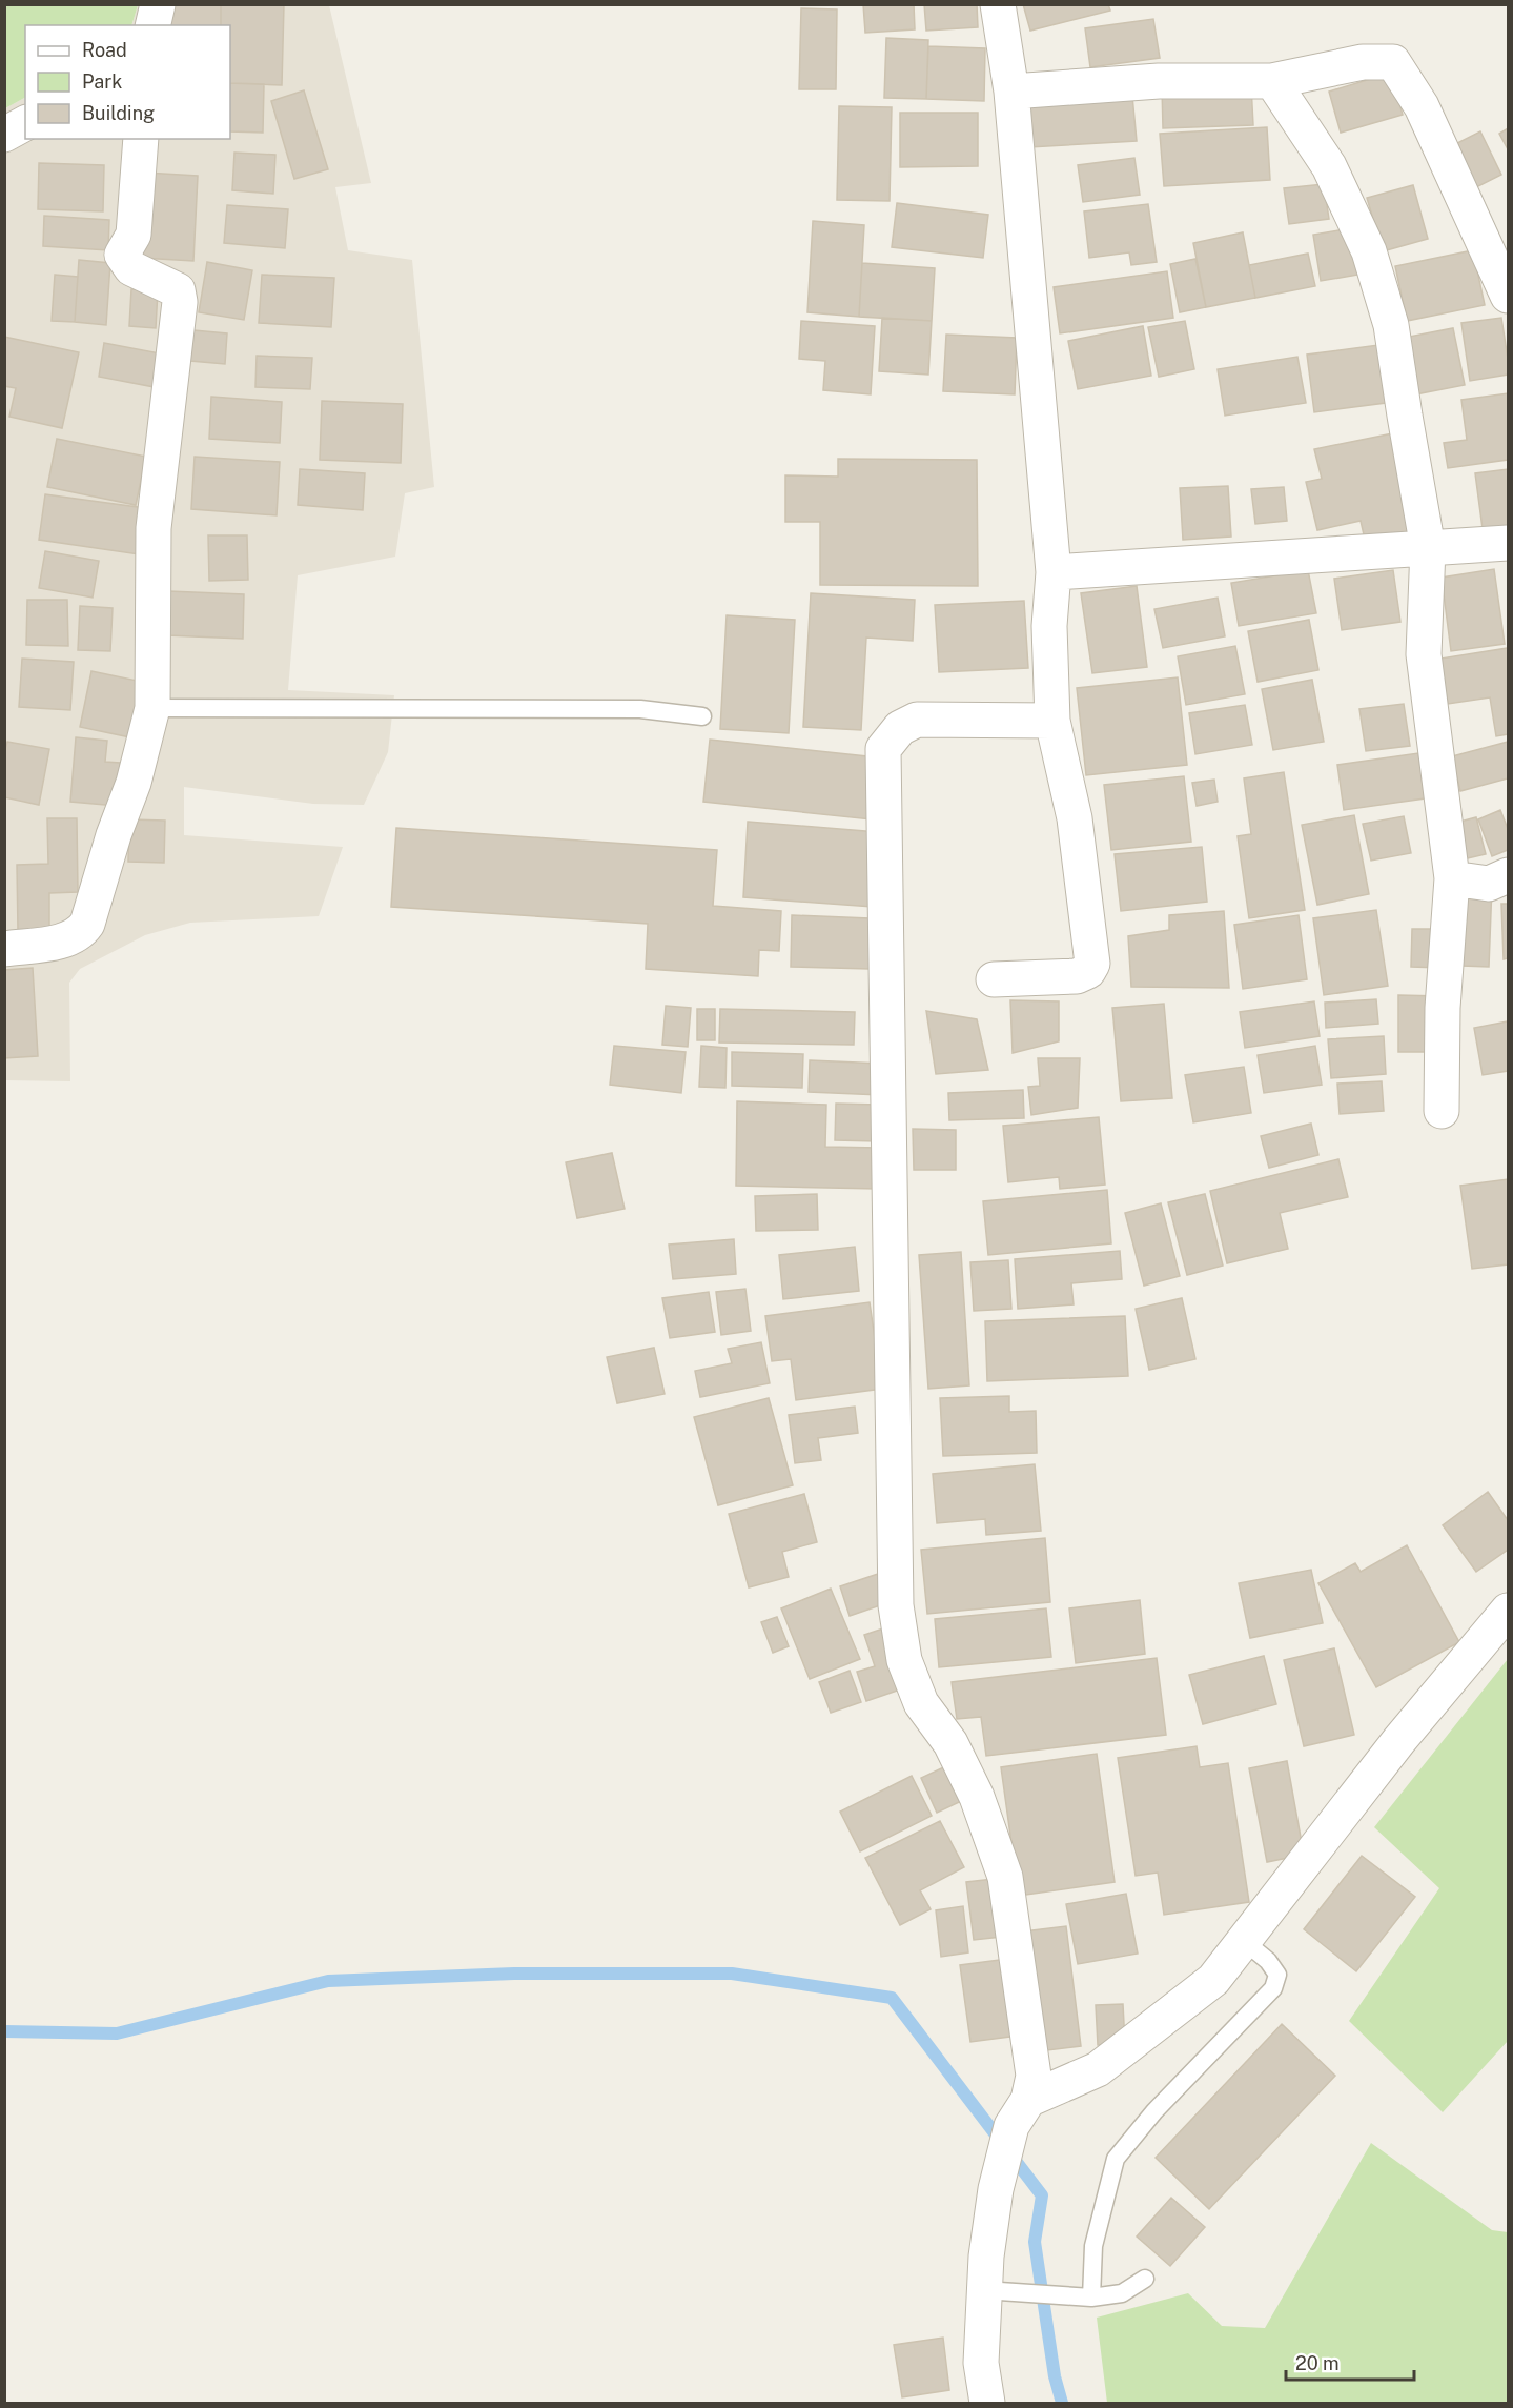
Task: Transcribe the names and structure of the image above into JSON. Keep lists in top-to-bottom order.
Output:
{
  "legend": ["Road", "Park", "Building"],
  "scale_bar": "20 m"
}
